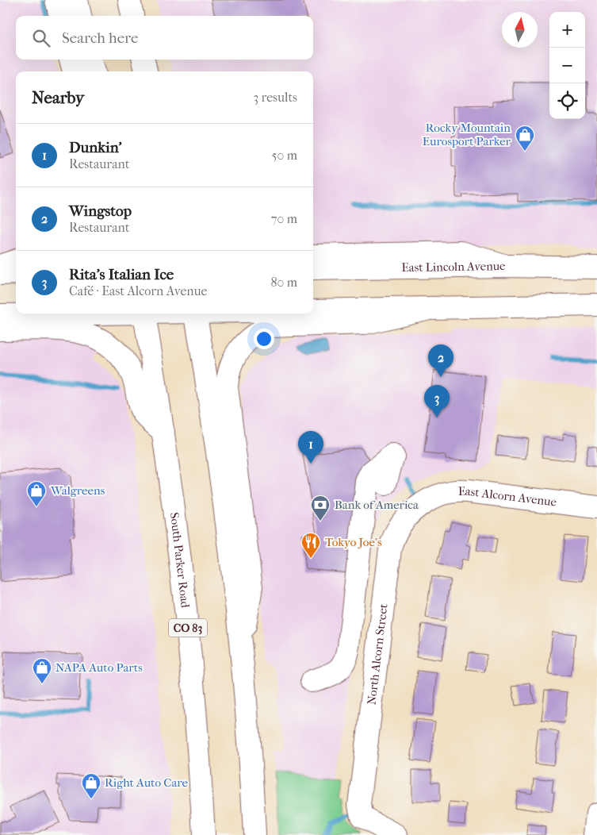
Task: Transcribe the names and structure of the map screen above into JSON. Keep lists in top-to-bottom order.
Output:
{
  "streets": {
    "main road": [
      "East Lincoln Avenue",
      "East Alcorn Avenue",
      "South Parker Road",
      "CO 83",
      "North Alcorn Street"
    ]
  },
  "crossings": [
    ["East Alcorn Avenue", "North Alcorn Street"]
  ],
  "places": {
    "shop": [
      "Rocky Mountain Eurosport Parker",
      "Walgreens",
      "NAPA Auto Parts",
      "Right Auto Care"
    ],
    "bank": ["Bank of America"],
    "restaurant": ["Tokyo Joe’s"]
  },
  "north": "top",
  "page": {
    "map_buttons": ["+", "−"],
    "search": "Search here",
    "heading": ["Nearby", "3 results"],
    "list": [
      {
        "mark": "1",
        "name": "Dunkin'",
        "note": "Restaurant",
        "value": "50 m"
      },
      {
        "mark": "2",
        "name": "Wingstop",
        "note": "Restaurant",
        "value": "70 m"
      },
      {
        "mark": "3",
        "name": "Rita's Italian Ice",
        "note": "Café · East Alcorn Avenue",
        "value": "80 m"
      }
    ],
    "pins": ["2", "3", "1"]
  }
}
